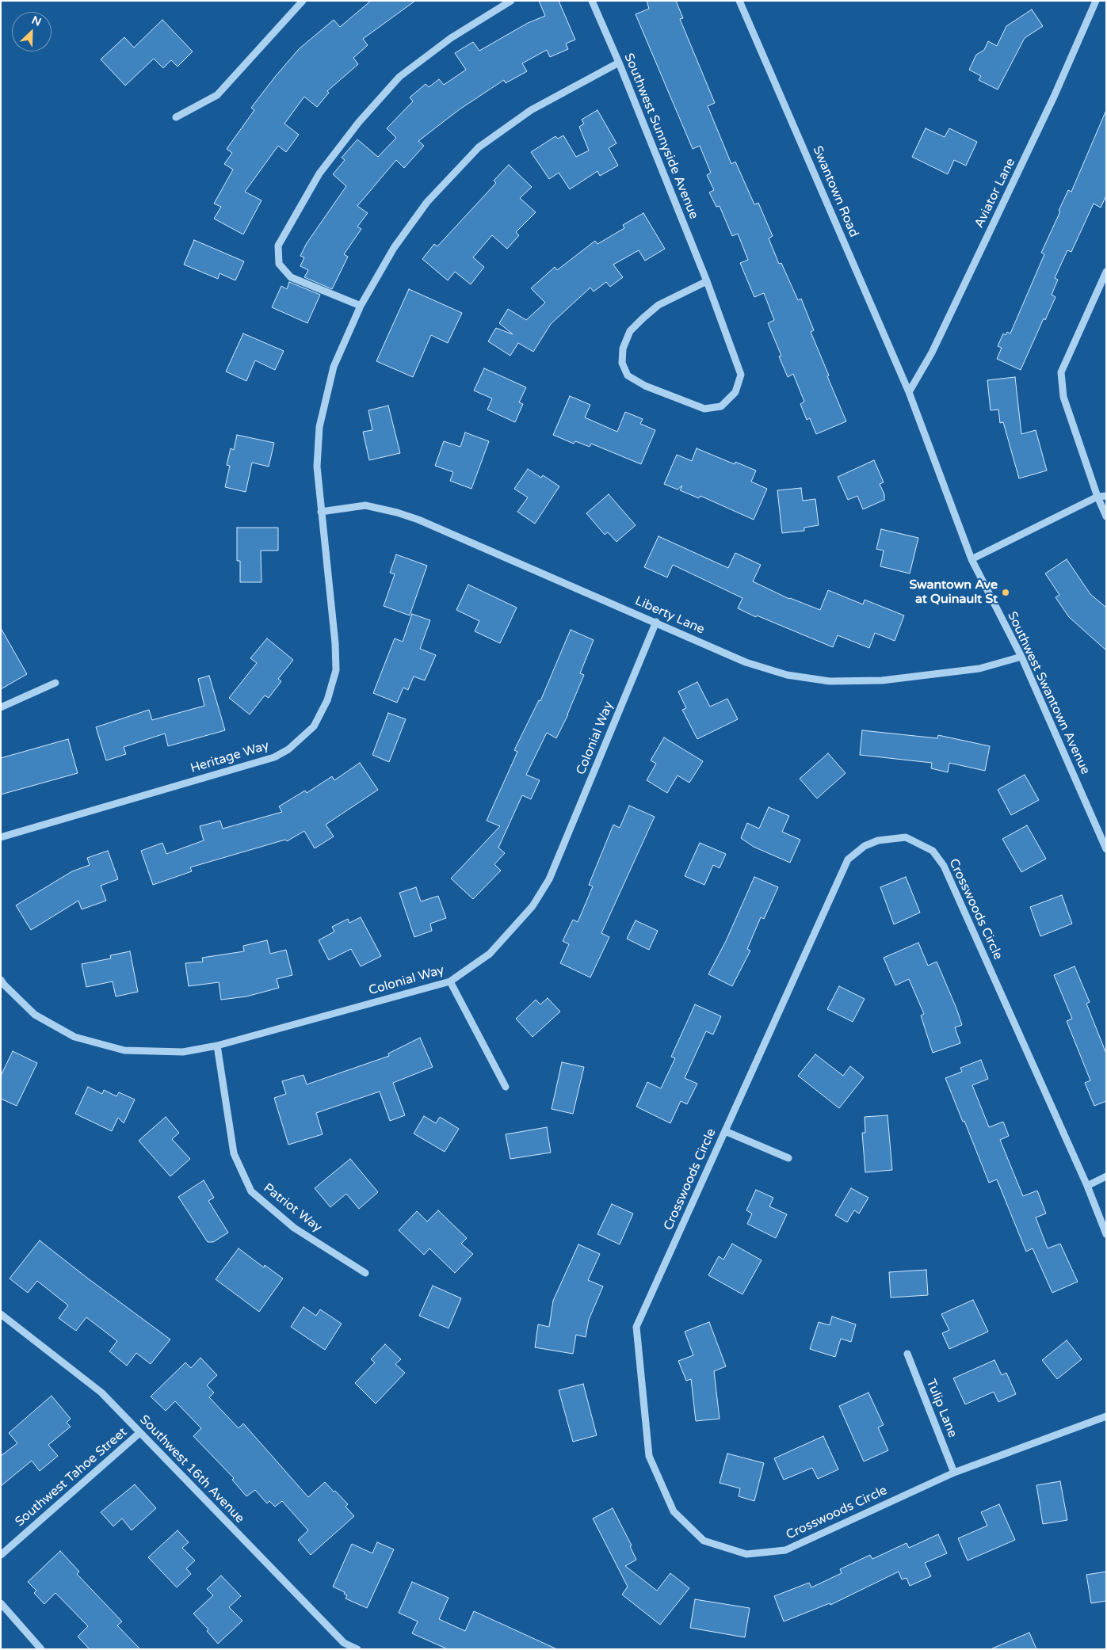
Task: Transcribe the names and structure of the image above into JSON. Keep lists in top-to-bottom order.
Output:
{
  "streets": {
    "street": [
      "Southwest Sunnyside Avenue",
      "Swantown Road",
      "Aviator Lane",
      "Liberty Lane",
      "Southwest Swantown Avenue",
      "Colonial Way",
      "Heritage Way",
      "Crosswoods Circle",
      "Patriot Way",
      "Tulip Lane",
      "Southwest 16th Avenue",
      "Southwest Tahoe Street"
    ]
  },
  "crossings": [
    ["Southwest Sunnyside Avenue", "Heritage Way"],
    ["Swantown Road", "Aviator Lane"],
    ["Swantown Road", "Southwest Swantown Avenue"],
    ["Aviator Lane", "Southwest Swantown Avenue"],
    ["Liberty Lane", "Southwest Swantown Avenue"],
    ["Liberty Lane", "Colonial Way"],
    ["Liberty Lane", "Heritage Way"],
    ["Colonial Way", "Patriot Way"],
    ["Crosswoods Circle", "Tulip Lane"],
    ["Southwest 16th Avenue", "Southwest Tahoe Street"]
  ],
  "places": ["Swantown Ave at Quinault St"],
  "north": "top right"
}
